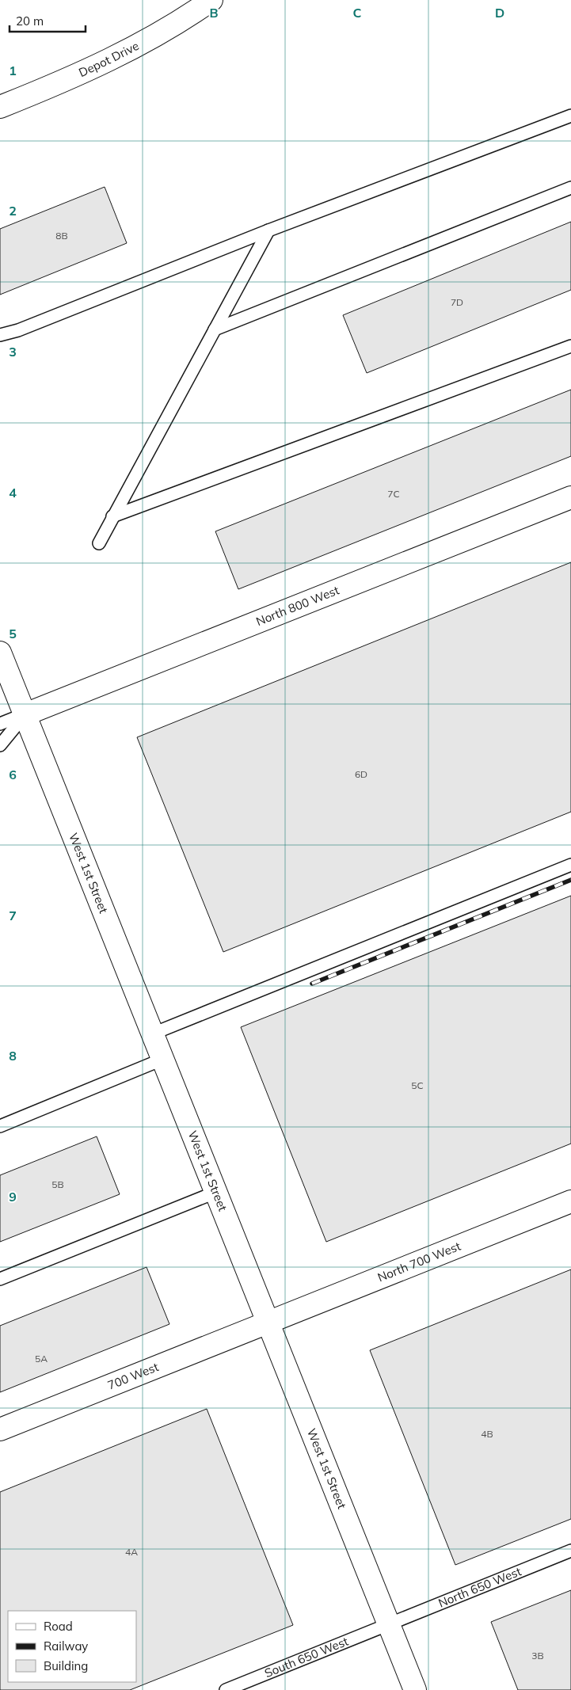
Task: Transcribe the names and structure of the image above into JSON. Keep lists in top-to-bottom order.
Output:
{
  "streets": {
    "street": [
      "Depot Drive",
      "North 800 West",
      "West 1st Street",
      "North 700 West",
      "700 West"
    ],
    "lane": ["North 650 West", "South 650 West"]
  },
  "crossings": [
    ["North 800 West", "West 1st Street"],
    ["West 1st Street", "North 700 West"],
    ["West 1st Street", "700 West"],
    ["West 1st Street", "North 650 West"],
    ["West 1st Street", "South 650 West"],
    ["North 700 West", "700 West"],
    ["North 650 West", "South 650 West"]
  ],
  "house_numbers": [
    "8B",
    "7D",
    "7C",
    "6D",
    "5C",
    "5B",
    "5A",
    "4B",
    "4A",
    "3B"
  ],
  "legend": ["Road", "Railway", "Building"],
  "scale_bar": "20 m",
  "grid": {
    "columns": ["B", "C", "D"],
    "rows": [
      "1",
      "2",
      "3",
      "4",
      "5",
      "6",
      "7",
      "8",
      "9"
    ]
  }
}
